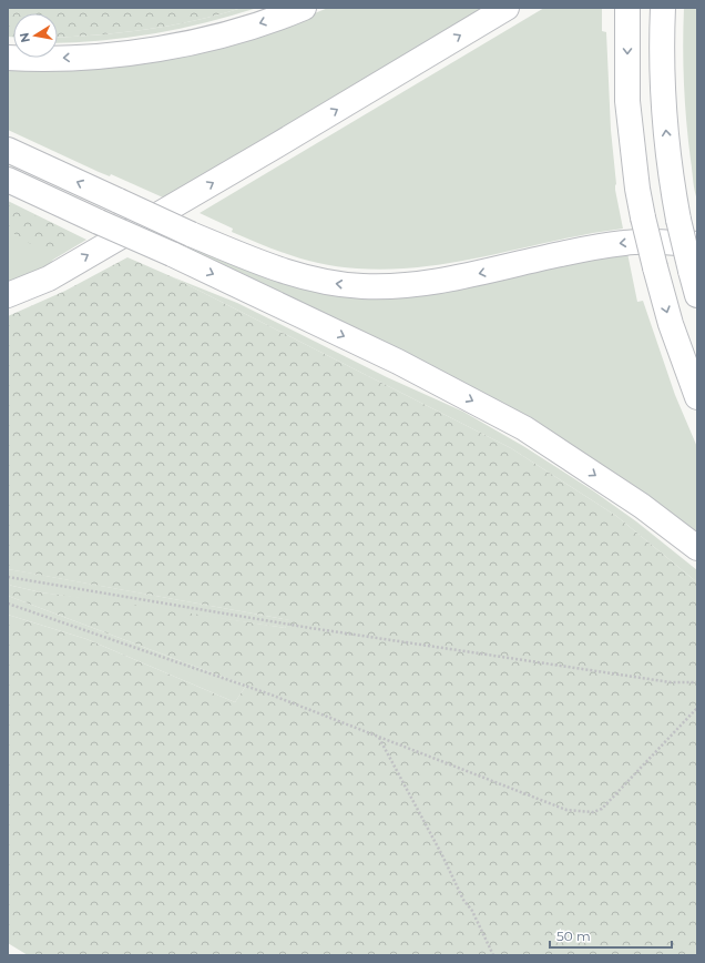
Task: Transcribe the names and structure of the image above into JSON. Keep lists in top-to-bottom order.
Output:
{
  "scale_bar": "50 m",
  "north": "left"
}
